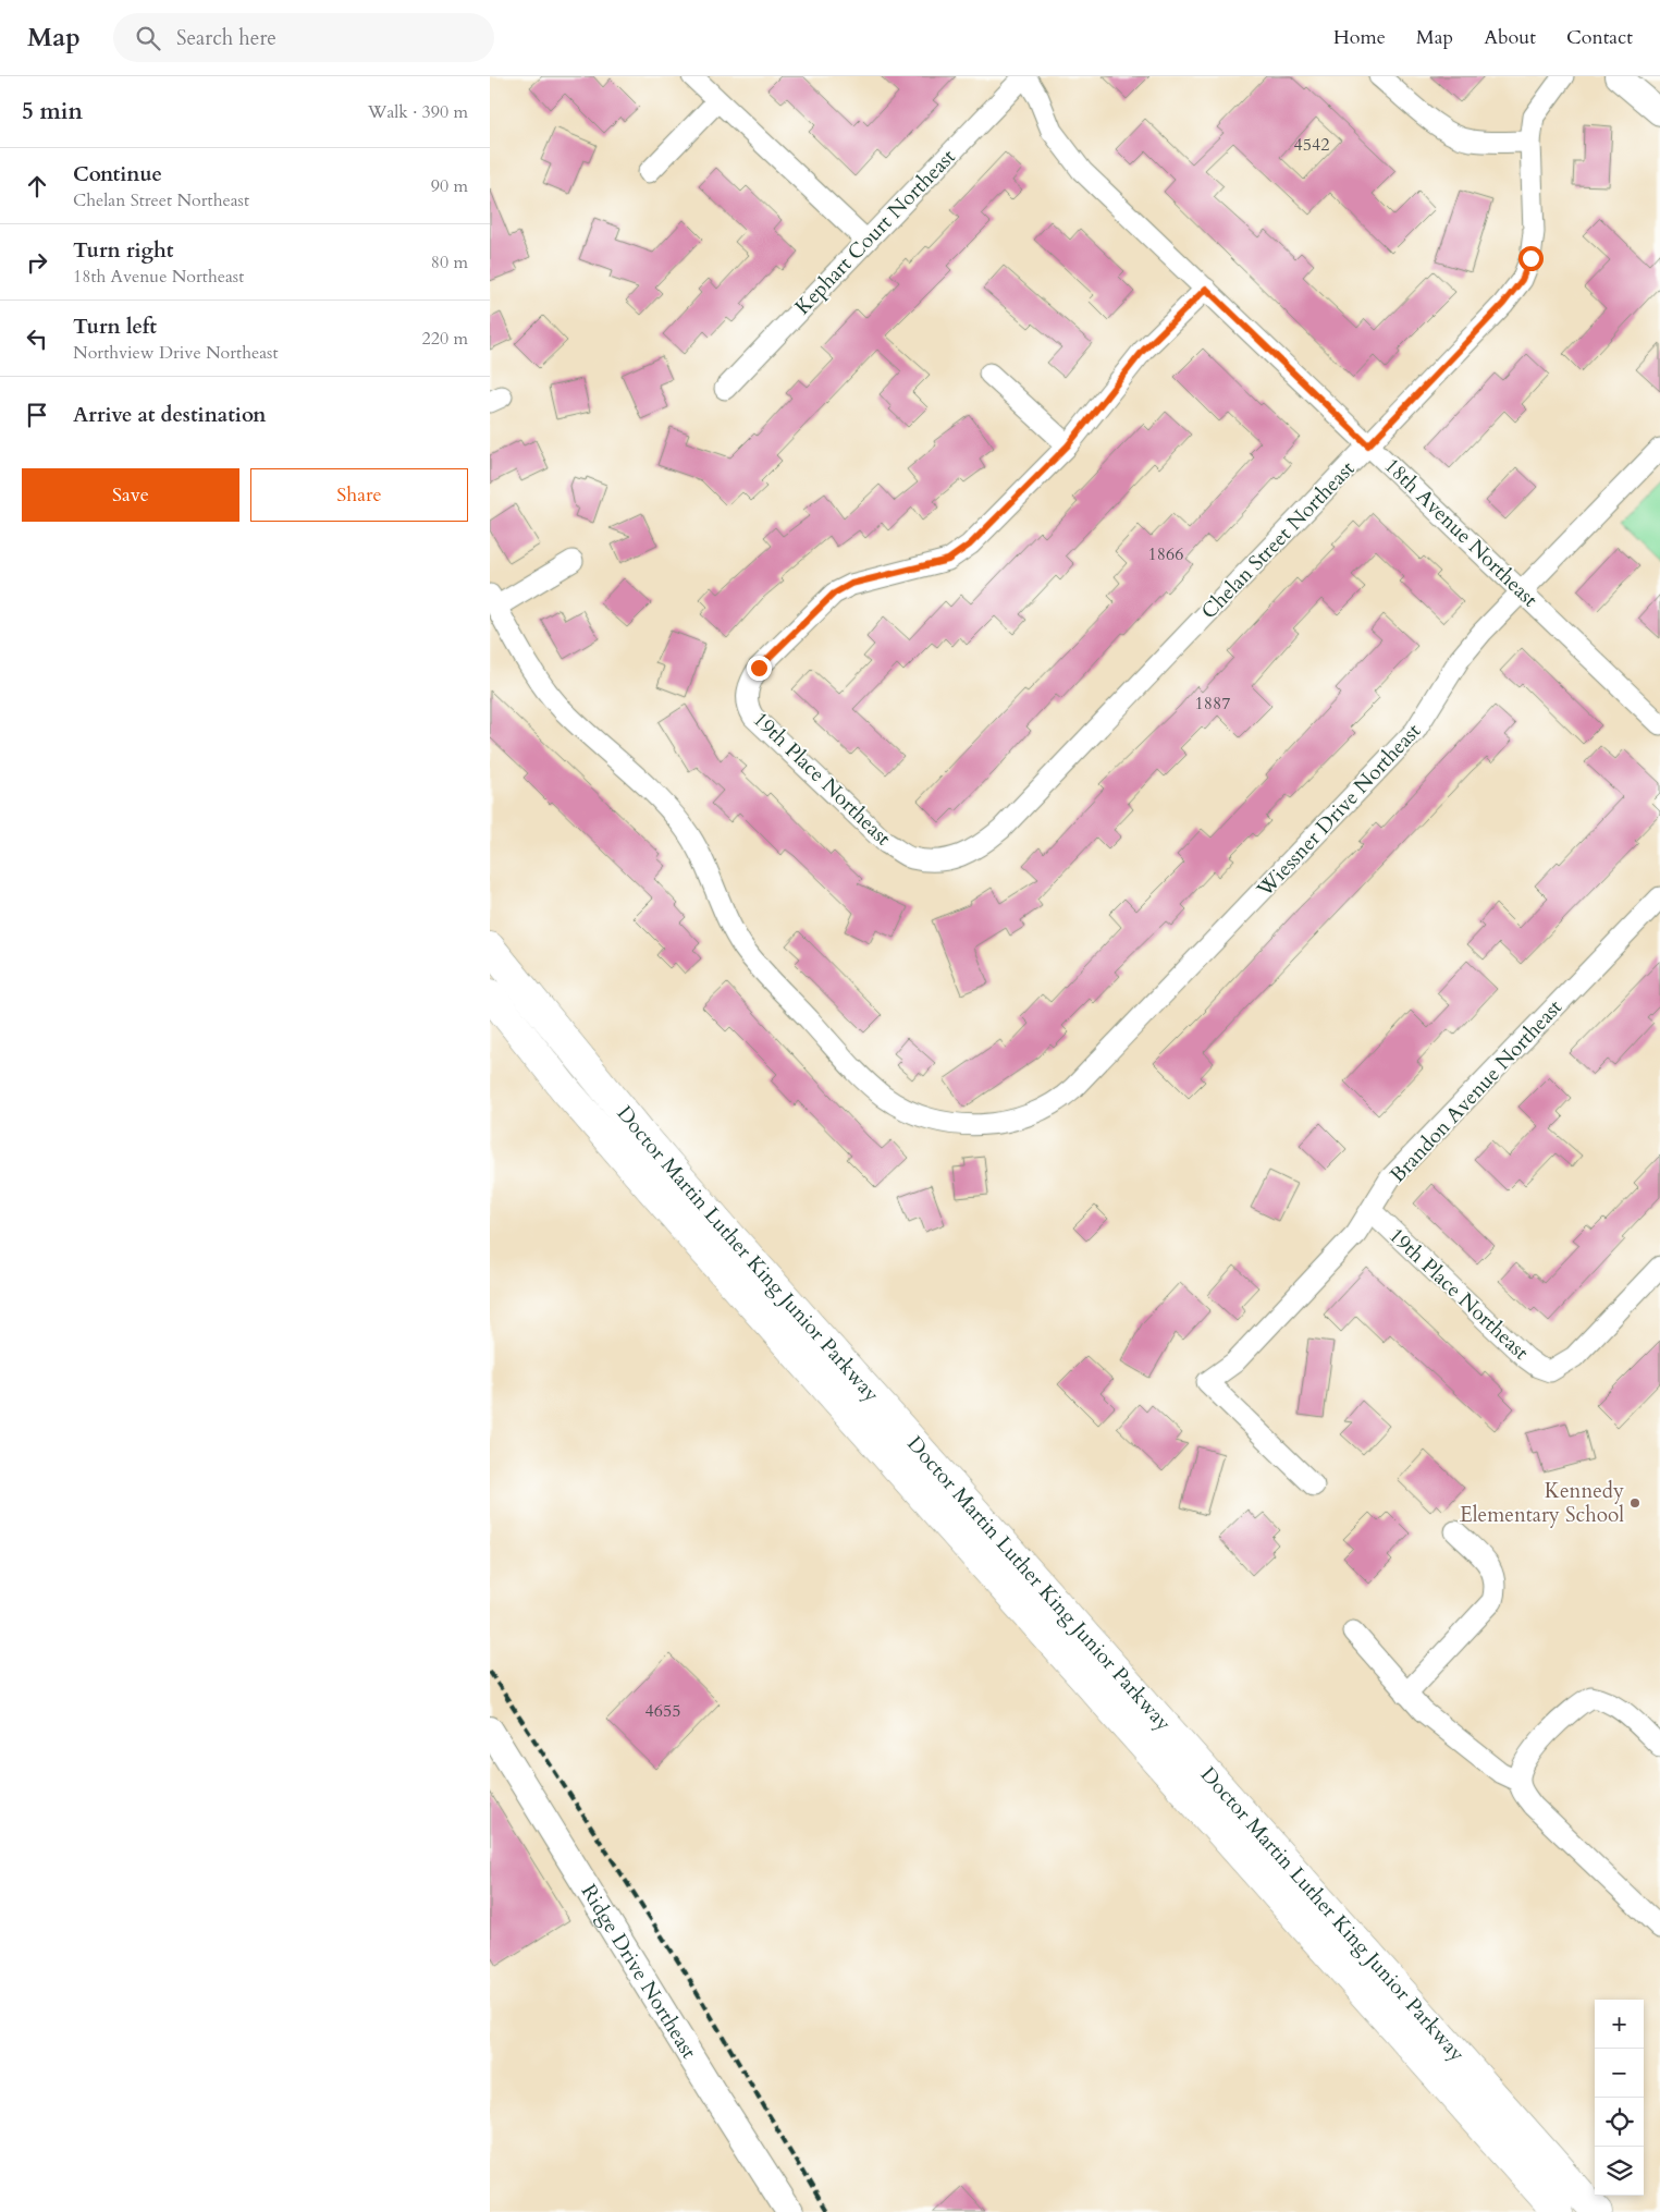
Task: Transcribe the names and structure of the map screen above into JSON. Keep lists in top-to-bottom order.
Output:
{
  "streets": {
    "highway": ["Doctor Martin Luther King Junior Parkway"],
    "street": [
      "Kephart Court Northeast",
      "18th Avenue Northeast",
      "Chelan Street Northeast",
      "19th Place Northeast",
      "Wiessner Drive Northeast",
      "Brandon Avenue Northeast",
      "Ridge Drive Northeast"
    ]
  },
  "crossings": [
    ["Kephart Court Northeast", "18th Avenue Northeast"],
    ["18th Avenue Northeast", "Chelan Street Northeast"],
    ["18th Avenue Northeast", "Wiessner Drive Northeast"],
    ["Chelan Street Northeast", "19th Place Northeast"],
    ["19th Place Northeast", "Brandon Avenue Northeast"]
  ],
  "places": ["Kennedy Elementary School"],
  "house_numbers": [
    "4542",
    "1866",
    "1887",
    "4655"
  ],
  "page": {
    "header": "Map",
    "search": "Search here",
    "nav": [
      "Home",
      "Map",
      "About",
      "Contact"
    ],
    "heading": ["5 min", "Walk · 390 m"],
    "list": [
      ["Continue", "Chelan Street Northeast", "90 m"],
      ["Turn right", "18th Avenue Northeast", "80 m"],
      ["Turn left", "Northview Drive Northeast", "220 m"],
      "Arrive at destination"
    ],
    "buttons": ["Save", "Share"],
    "map_buttons": ["+", "−"]
  }
}
